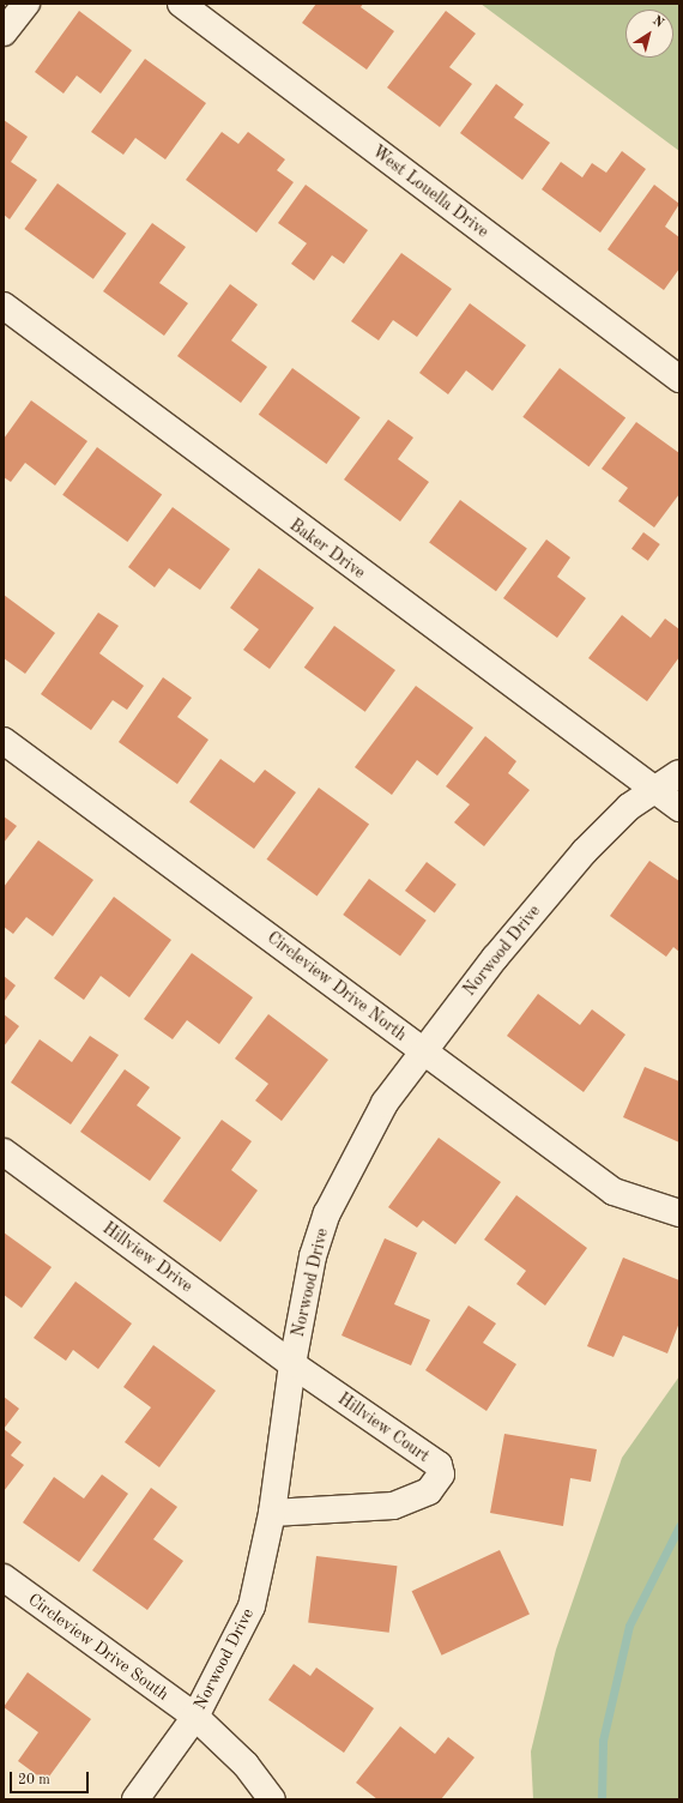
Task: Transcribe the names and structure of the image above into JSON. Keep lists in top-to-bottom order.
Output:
{
  "streets": {
    "street": [
      "West Louella Drive",
      "Baker Drive",
      "Norwood Drive",
      "Circleview Drive North",
      "Hillview Drive",
      "Hillview Court",
      "Circleview Drive South"
    ]
  },
  "crossings": [
    ["Baker Drive", "Norwood Drive"],
    ["Norwood Drive", "Circleview Drive North"],
    ["Norwood Drive", "Hillview Drive"],
    ["Norwood Drive", "Hillview Court"],
    ["Norwood Drive", "Circleview Drive South"],
    ["Hillview Drive", "Hillview Court"]
  ],
  "scale_bar": "20 m",
  "north": "top right"
}
